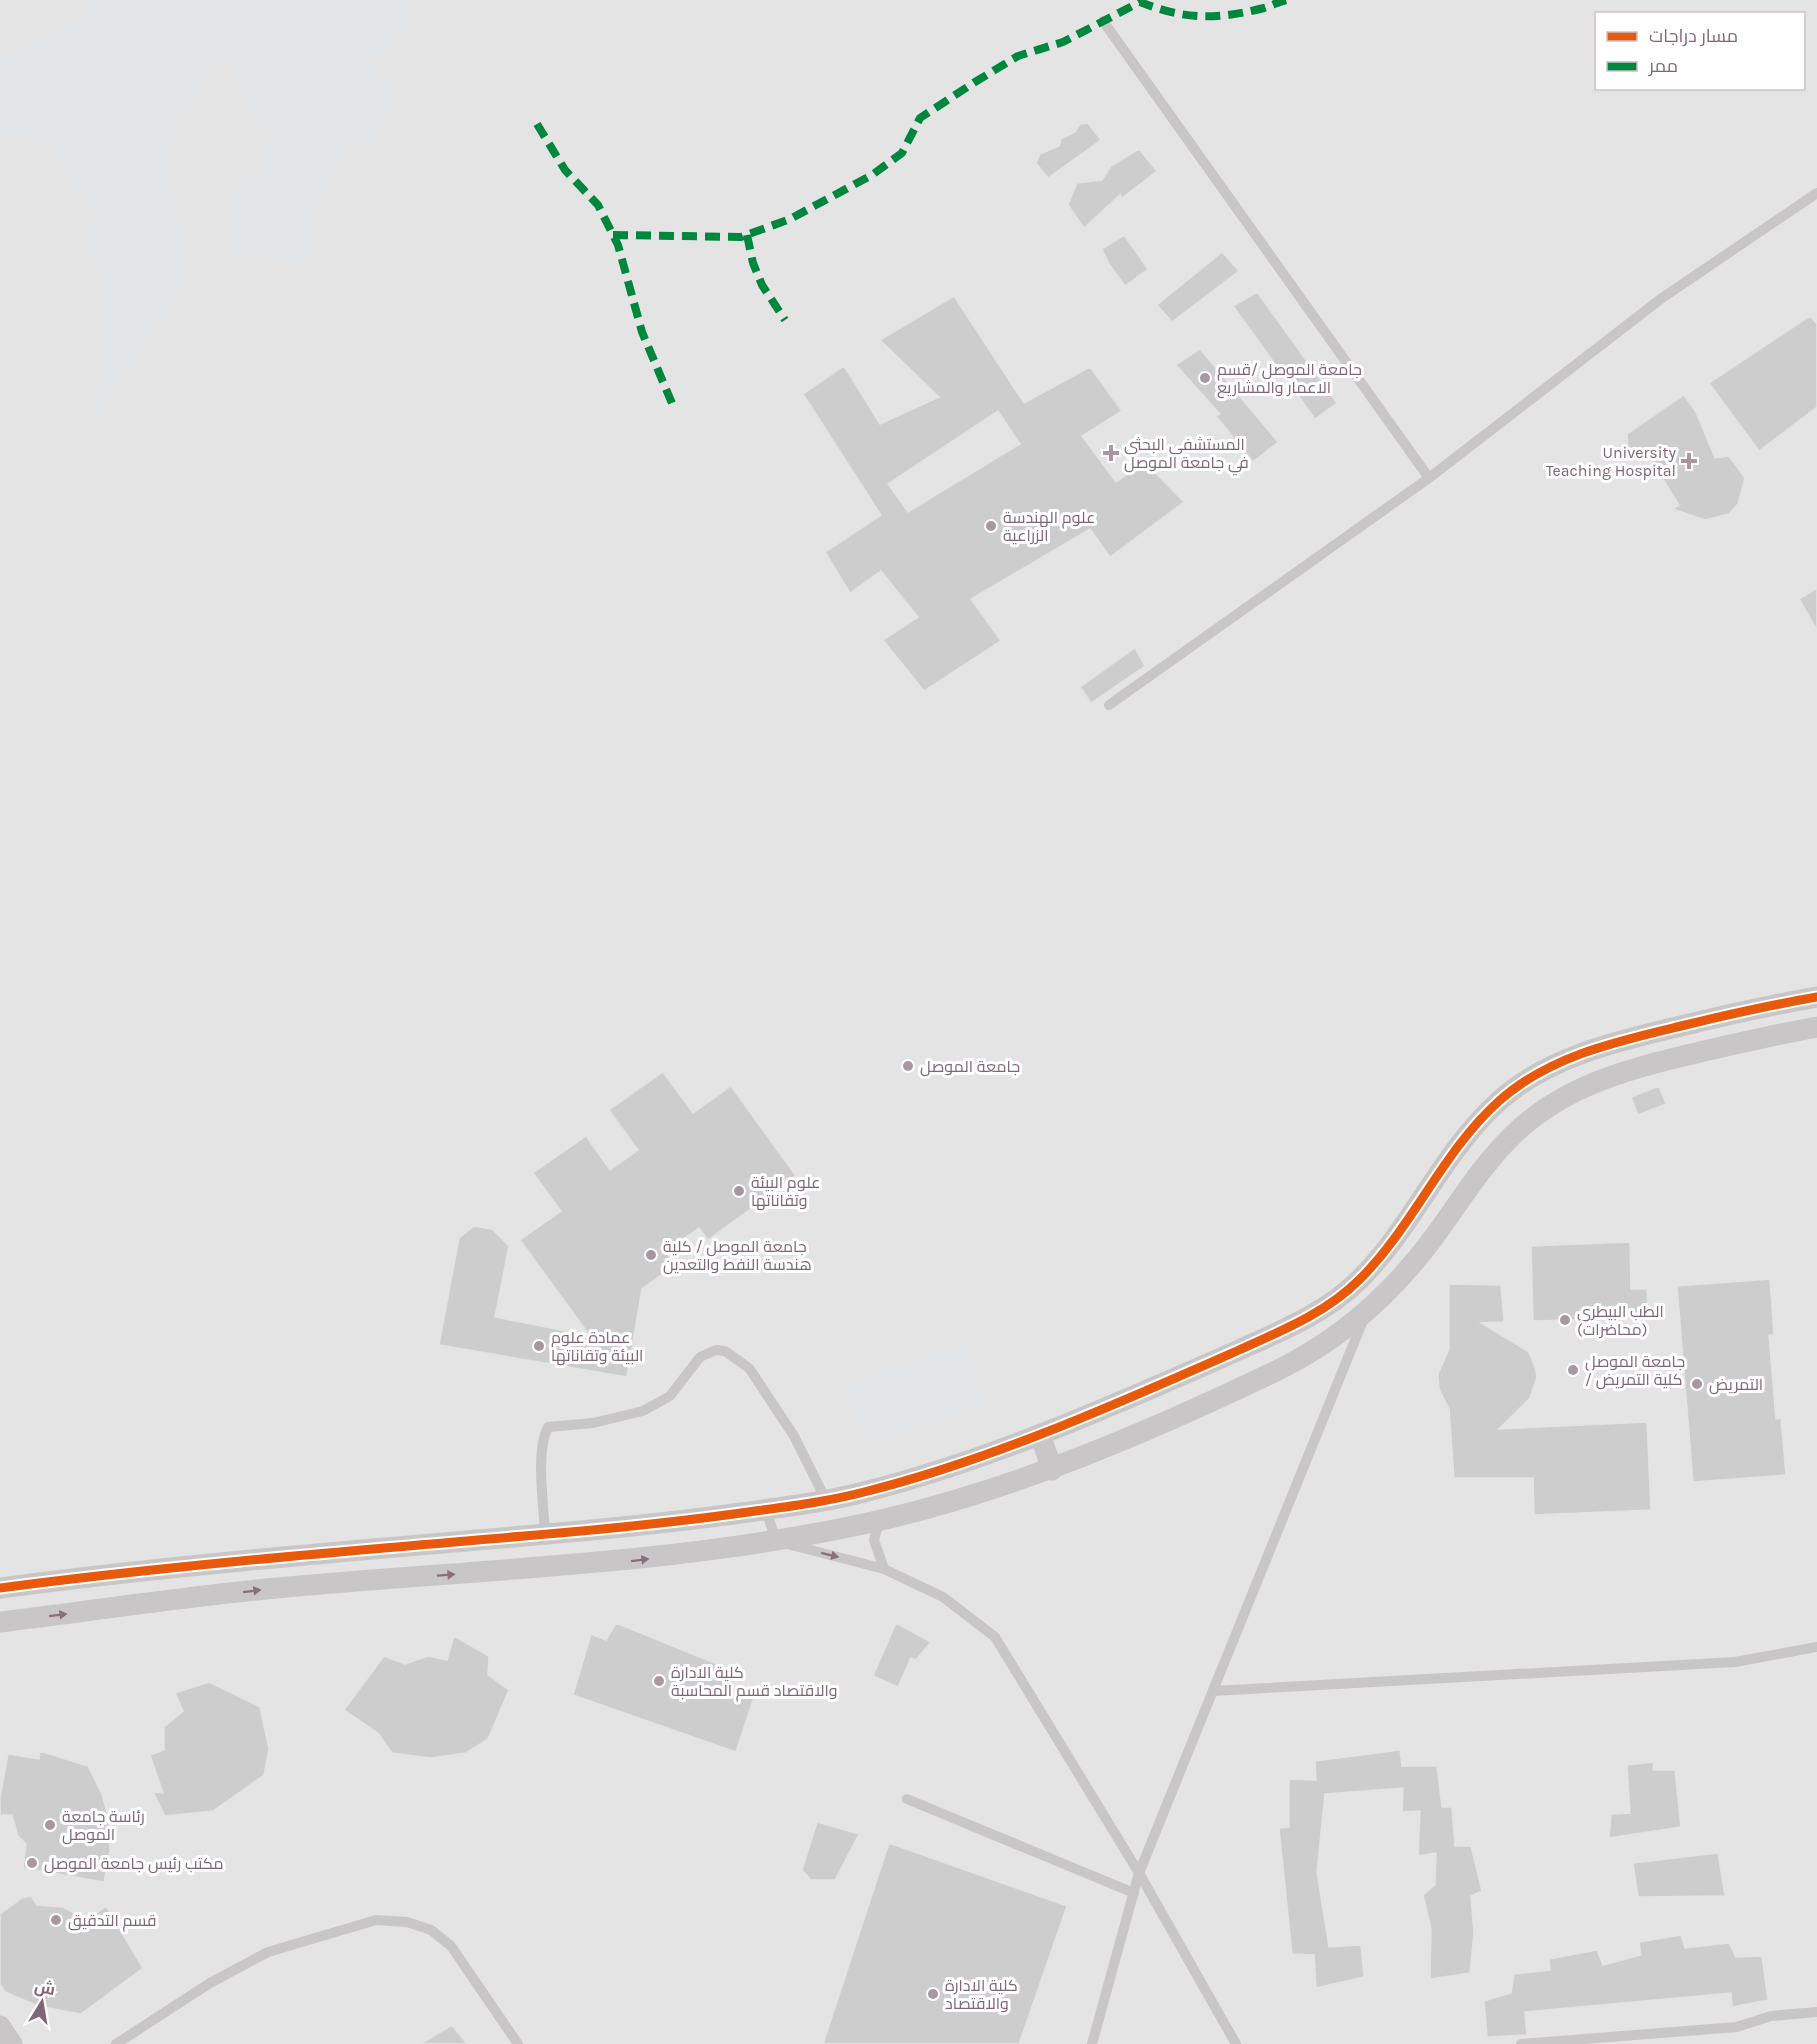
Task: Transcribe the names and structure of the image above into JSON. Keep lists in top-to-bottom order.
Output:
{
  "places": {
    "other": [
      "جامعة الموصل /قسم الاعمار والمشاريع",
      "علوم الهندسة الزراعية",
      "جامعة الموصل",
      "علوم البيئة وتقاناتها",
      "جامعة الموصل / كلية هندسة النفط والتعدين",
      "الطب البيطري (محاضرات)",
      "عمادة علوم البيئة وتقاناتها",
      "جامعة الموصل / كلية التمريض",
      "التمريض",
      "كلية الادارة والاقتصاد قسم المحاسبة",
      "رئاسة جامعة الموصل",
      "مكتب رئيس جامعة الموصل",
      "قسم التدقيق",
      "كلية الادارة والاقتصاد"
    ],
    "health": ["المستشفى البحثي في جامعة الموصل", "University Teaching Hospital"]
  },
  "legend": ["مسار دراجات", "ممر"],
  "north": "top"
}
